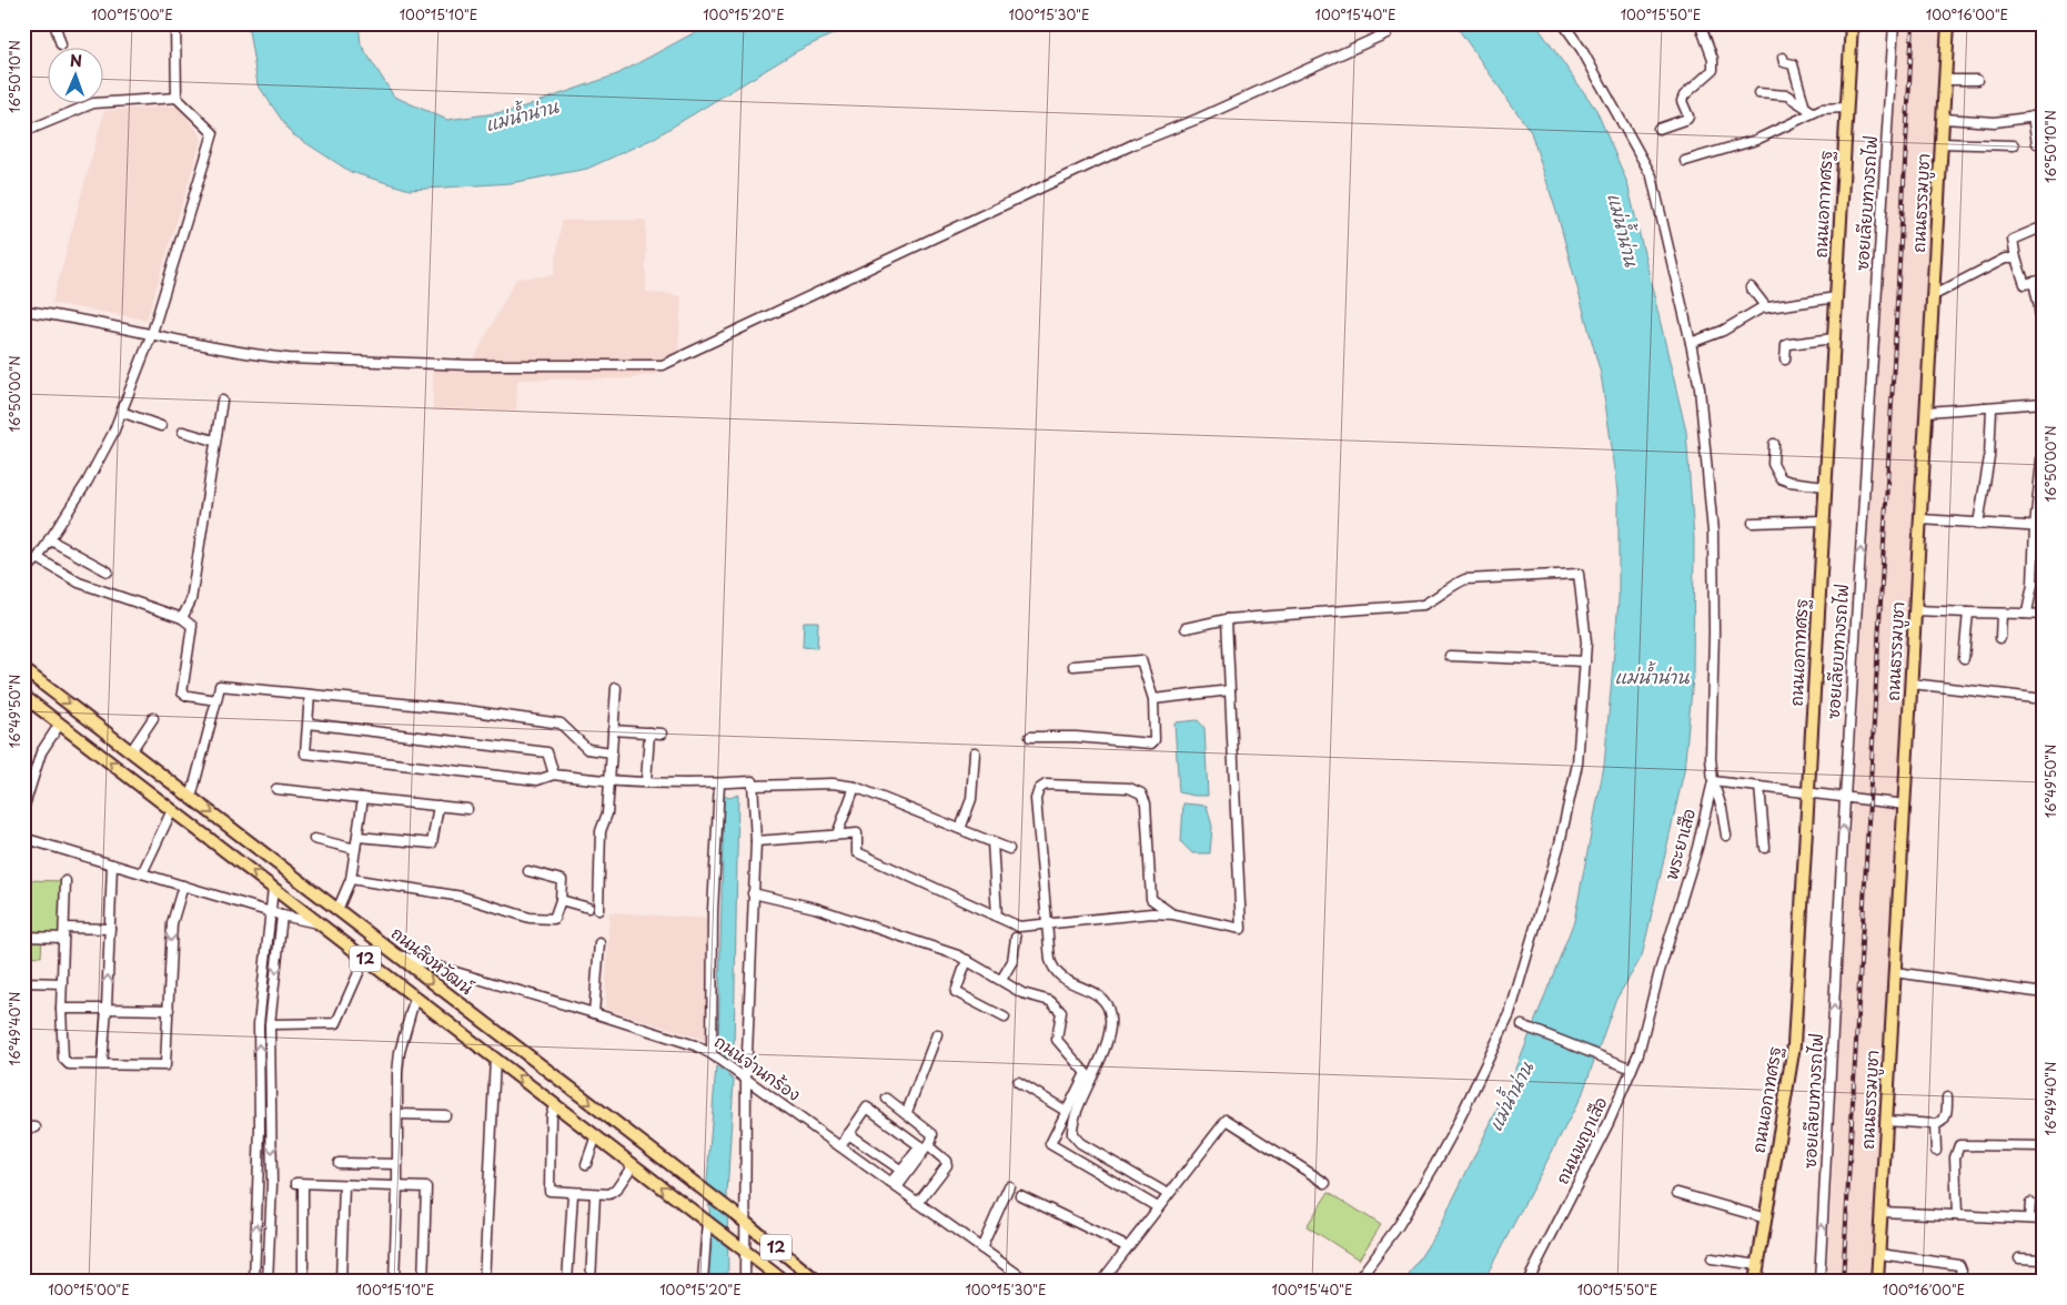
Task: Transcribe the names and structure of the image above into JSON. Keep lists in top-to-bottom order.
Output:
{
  "streets": {
    "main road": [
      "ถนนธรรมบูชา",
      "ถนนเอกาทศรฐ",
      "12",
      "ถนนสิงหวัฒน์"
    ],
    "street": [
      "ซอยเลียบทางรถไฟ",
      "พระยาเสือ",
      "ถนนจ่านกร้อง",
      "ถนนพญาเสือ"
    ]
  },
  "crossings": [
    ["พระยาเสือ", "ถนนพญาเสือ"],
    ["ถนนสิงหวัฒน์", "ถนนจ่านกร้อง"]
  ],
  "one_way": ["ซอยเลียบทางรถไฟ"],
  "water": ["แม่น้ำน่าน"],
  "north": "top",
  "coordinates": [
    "100°15'00\"E",
    "100°15'10\"E",
    "100°15'20\"E",
    "100°15'30\"E",
    "100°15'40\"E",
    "100°15'50\"E",
    "100°16'00\"E",
    "16°50'10\"N",
    "16°50'00\"N",
    "16°49'50\"N",
    "16°49'40\"N"
  ]
}
